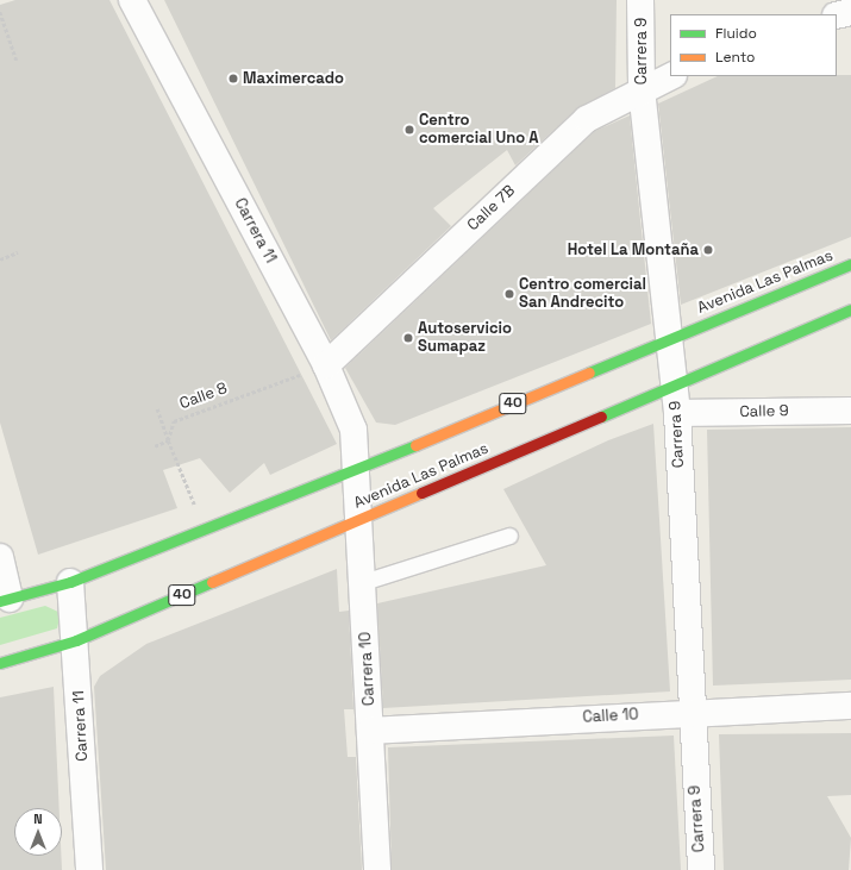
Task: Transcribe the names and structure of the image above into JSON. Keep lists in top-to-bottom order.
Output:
{
  "streets": {
    "main road": ["Avenida Las Palmas", "40"],
    "street": [
      "Carrera 9",
      "Calle 7B",
      "Carrera 11",
      "Calle 9",
      "Carrera 10",
      "Calle 10"
    ],
    "path": ["Calle 8"]
  },
  "crossings": [
    ["Carrera 9", "Calle 7B"],
    ["Carrera 9", "Avenida Las Palmas"],
    ["Carrera 9", "Calle 9"],
    ["Carrera 9", "Calle 10"],
    ["Calle 7B", "Carrera 11"],
    ["Calle 7B", "Calle 8"],
    ["Carrera 11", "Avenida Las Palmas"],
    ["Carrera 11", "Calle 8"],
    ["Carrera 11", "Carrera 10"],
    ["Avenida Las Palmas", "Carrera 10"],
    ["Carrera 10", "Calle 10"]
  ],
  "places": [
    "Maximercado",
    "Centro comercial Uno A",
    "Hotel La Montaña",
    "Centro comercial San Andrecito",
    "Autoservicio Sumapaz"
  ],
  "legend": ["Fluido", "Lento"],
  "north": "top"
}
